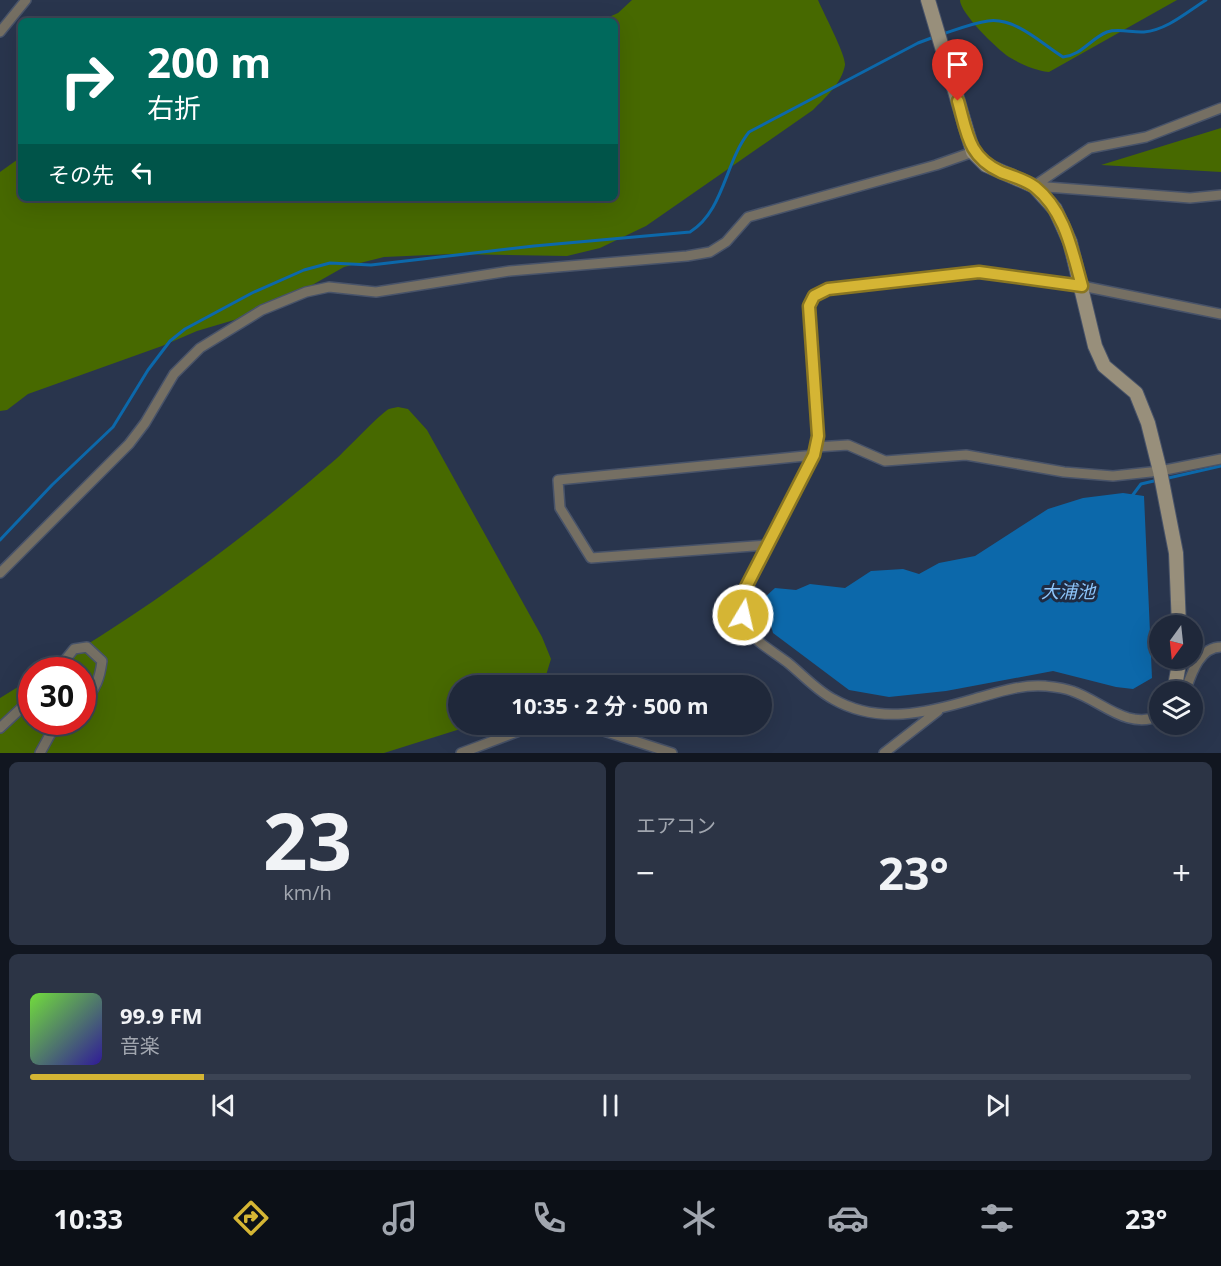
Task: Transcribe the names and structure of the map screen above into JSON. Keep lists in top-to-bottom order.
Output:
{
  "water": ["大浦池"],
  "north": "bottom",
  "page": {
    "turn": ["200 m", "右折"],
    "then": "その先",
    "limit": "30",
    "trip": "10:35 · 2 分 · 500 m",
    "tile": [
      ["23", "km/h"],
      "エアコン"
    ],
    "heat": ["−", "23°", "+"],
    "song": ["99.9 FM", "音楽"],
    "tabs": ["10:33", "23°"]
  }
}
